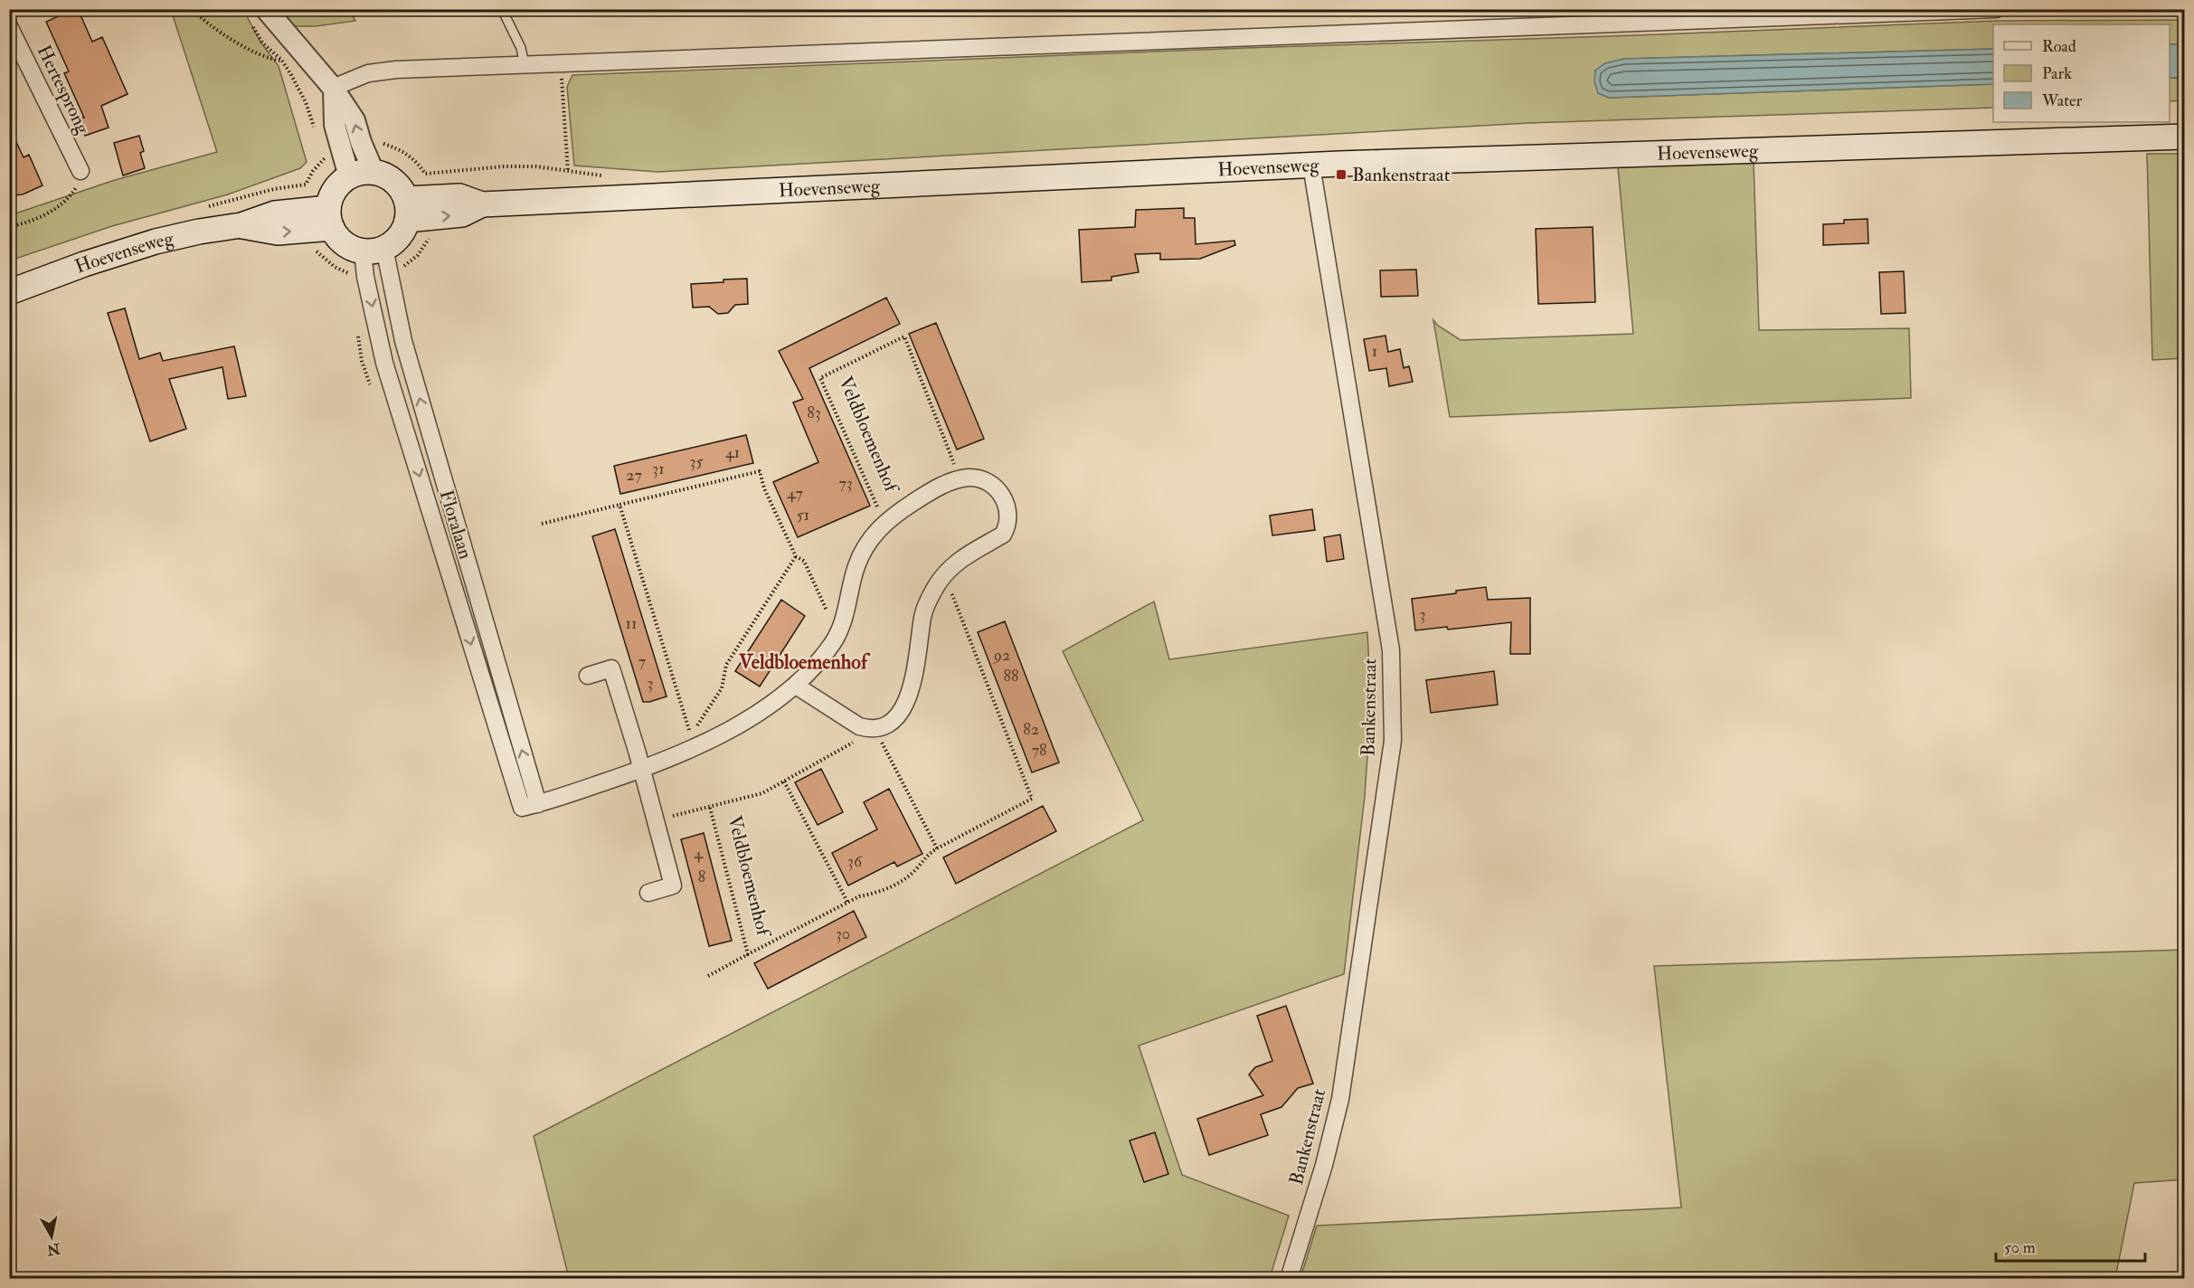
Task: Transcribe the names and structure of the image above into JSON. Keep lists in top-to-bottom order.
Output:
{
  "streets": {
    "main road": ["Hoevenseweg"],
    "street": [
      "Hertesprong",
      "Veldbloemenhof",
      "Floralaan",
      "Bankenstraat"
    ]
  },
  "crossings": [
    ["Hoevenseweg", "Floralaan"],
    ["Hoevenseweg", "Bankenstraat"],
    ["Veldbloemenhof", "Floralaan"]
  ],
  "districts": ["Veldbloemenhof"],
  "places": {
    "transit": ["Bankenstraat"]
  },
  "house_numbers": [
    "1",
    "83",
    "41",
    "35",
    "31",
    "27",
    "73",
    "47",
    "51",
    "3",
    "11",
    "92",
    "7",
    "88",
    "3",
    "82",
    "78",
    "4",
    "36",
    "8",
    "30"
  ],
  "legend": ["Road", "Park", "Water"],
  "scale_bar": "50 m",
  "north": "bottom"
}
